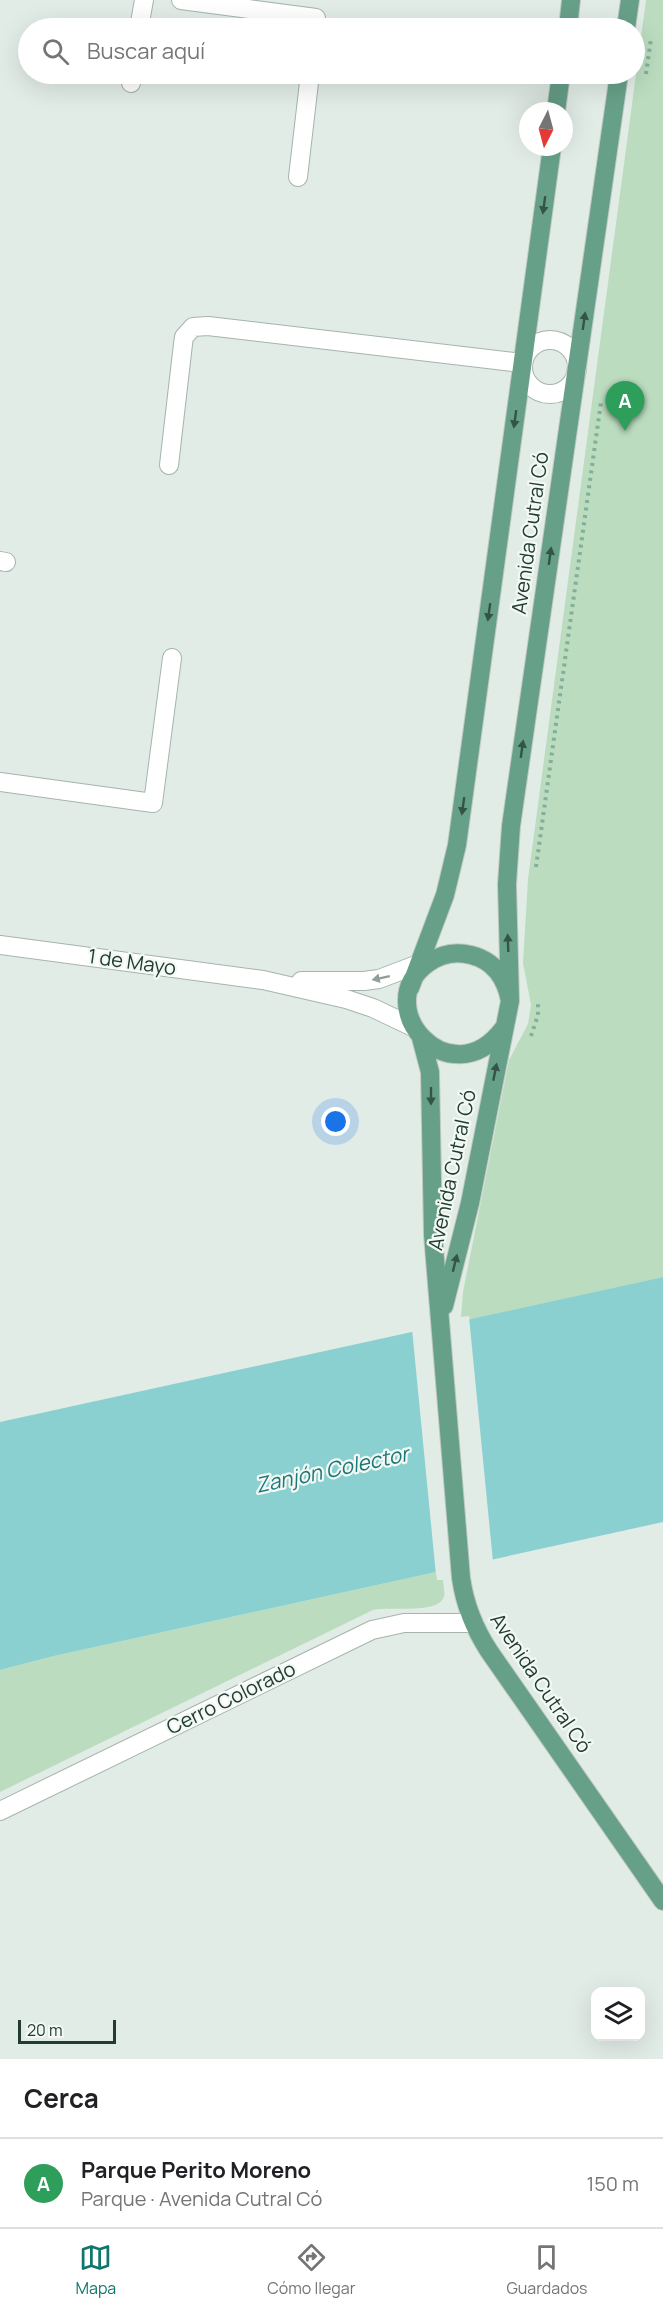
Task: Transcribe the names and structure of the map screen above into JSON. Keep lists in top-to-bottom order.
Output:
{
  "streets": {
    "main road": ["Avenida Cutral Có"],
    "street": ["1 de Mayo", "Cerro Colorado"]
  },
  "crossings": [
    ["Avenida Cutral Có", "1 de Mayo"],
    ["Avenida Cutral Có", "Cerro Colorado"]
  ],
  "water": ["Zanjón Colector"],
  "scale_bar": "20 m",
  "north": "bottom",
  "page": {
    "search": "Buscar aquí",
    "pins": "A",
    "scale": "20 m",
    "heading": "Cerca",
    "list": [
      {
        "mark": "A",
        "name": "Parque Perito Moreno",
        "note": "Parque · Avenida Cutral Có",
        "value": "150 m"
      }
    ],
    "nav": ["Mapa", "Cómo llegar", "Guardados"]
  }
}
